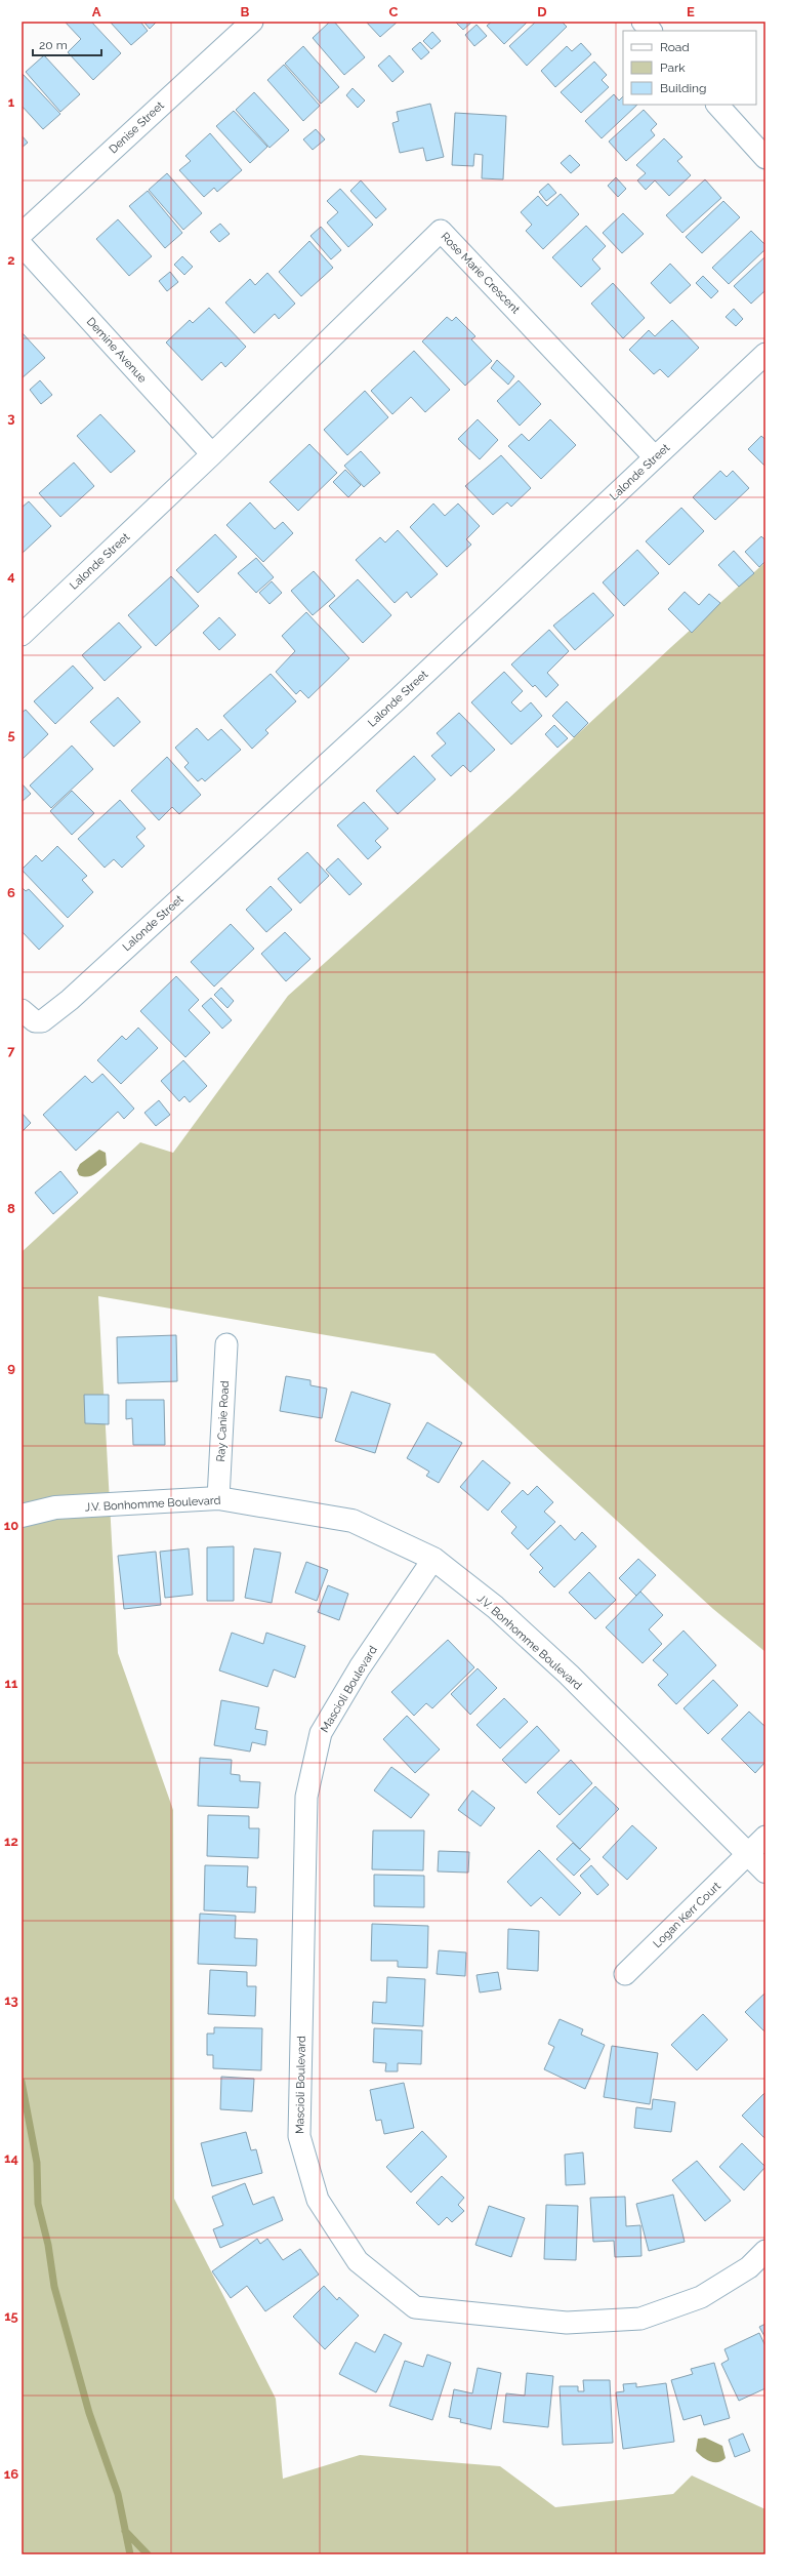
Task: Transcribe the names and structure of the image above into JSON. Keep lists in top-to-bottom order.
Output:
{
  "streets": {
    "street": [
      "Denise Street",
      "Rose Marie Crescent",
      "Demine Avenue",
      "Lalonde Street",
      "Ray Canie Road",
      "J.V. Bonhomme Boulevard",
      "Mascioli Boulevard",
      "Logan Kerr Court"
    ]
  },
  "crossings": [
    ["Rose Marie Crescent", "Demine Avenue"],
    ["Rose Marie Crescent", "Lalonde Street"],
    ["Demine Avenue", "Lalonde Street"],
    ["Ray Canie Road", "J.V. Bonhomme Boulevard"],
    ["J.V. Bonhomme Boulevard", "Mascioli Boulevard"],
    ["J.V. Bonhomme Boulevard", "Logan Kerr Court"]
  ],
  "legend": ["Road", "Park", "Building"],
  "scale_bar": "20 m",
  "grid": {
    "columns": [
      "A",
      "B",
      "C",
      "D",
      "E"
    ],
    "rows": [
      "1",
      "2",
      "3",
      "4",
      "5",
      "6",
      "7",
      "8",
      "9",
      "10",
      "11",
      "12",
      "13",
      "14",
      "15",
      "16"
    ]
  }
}
